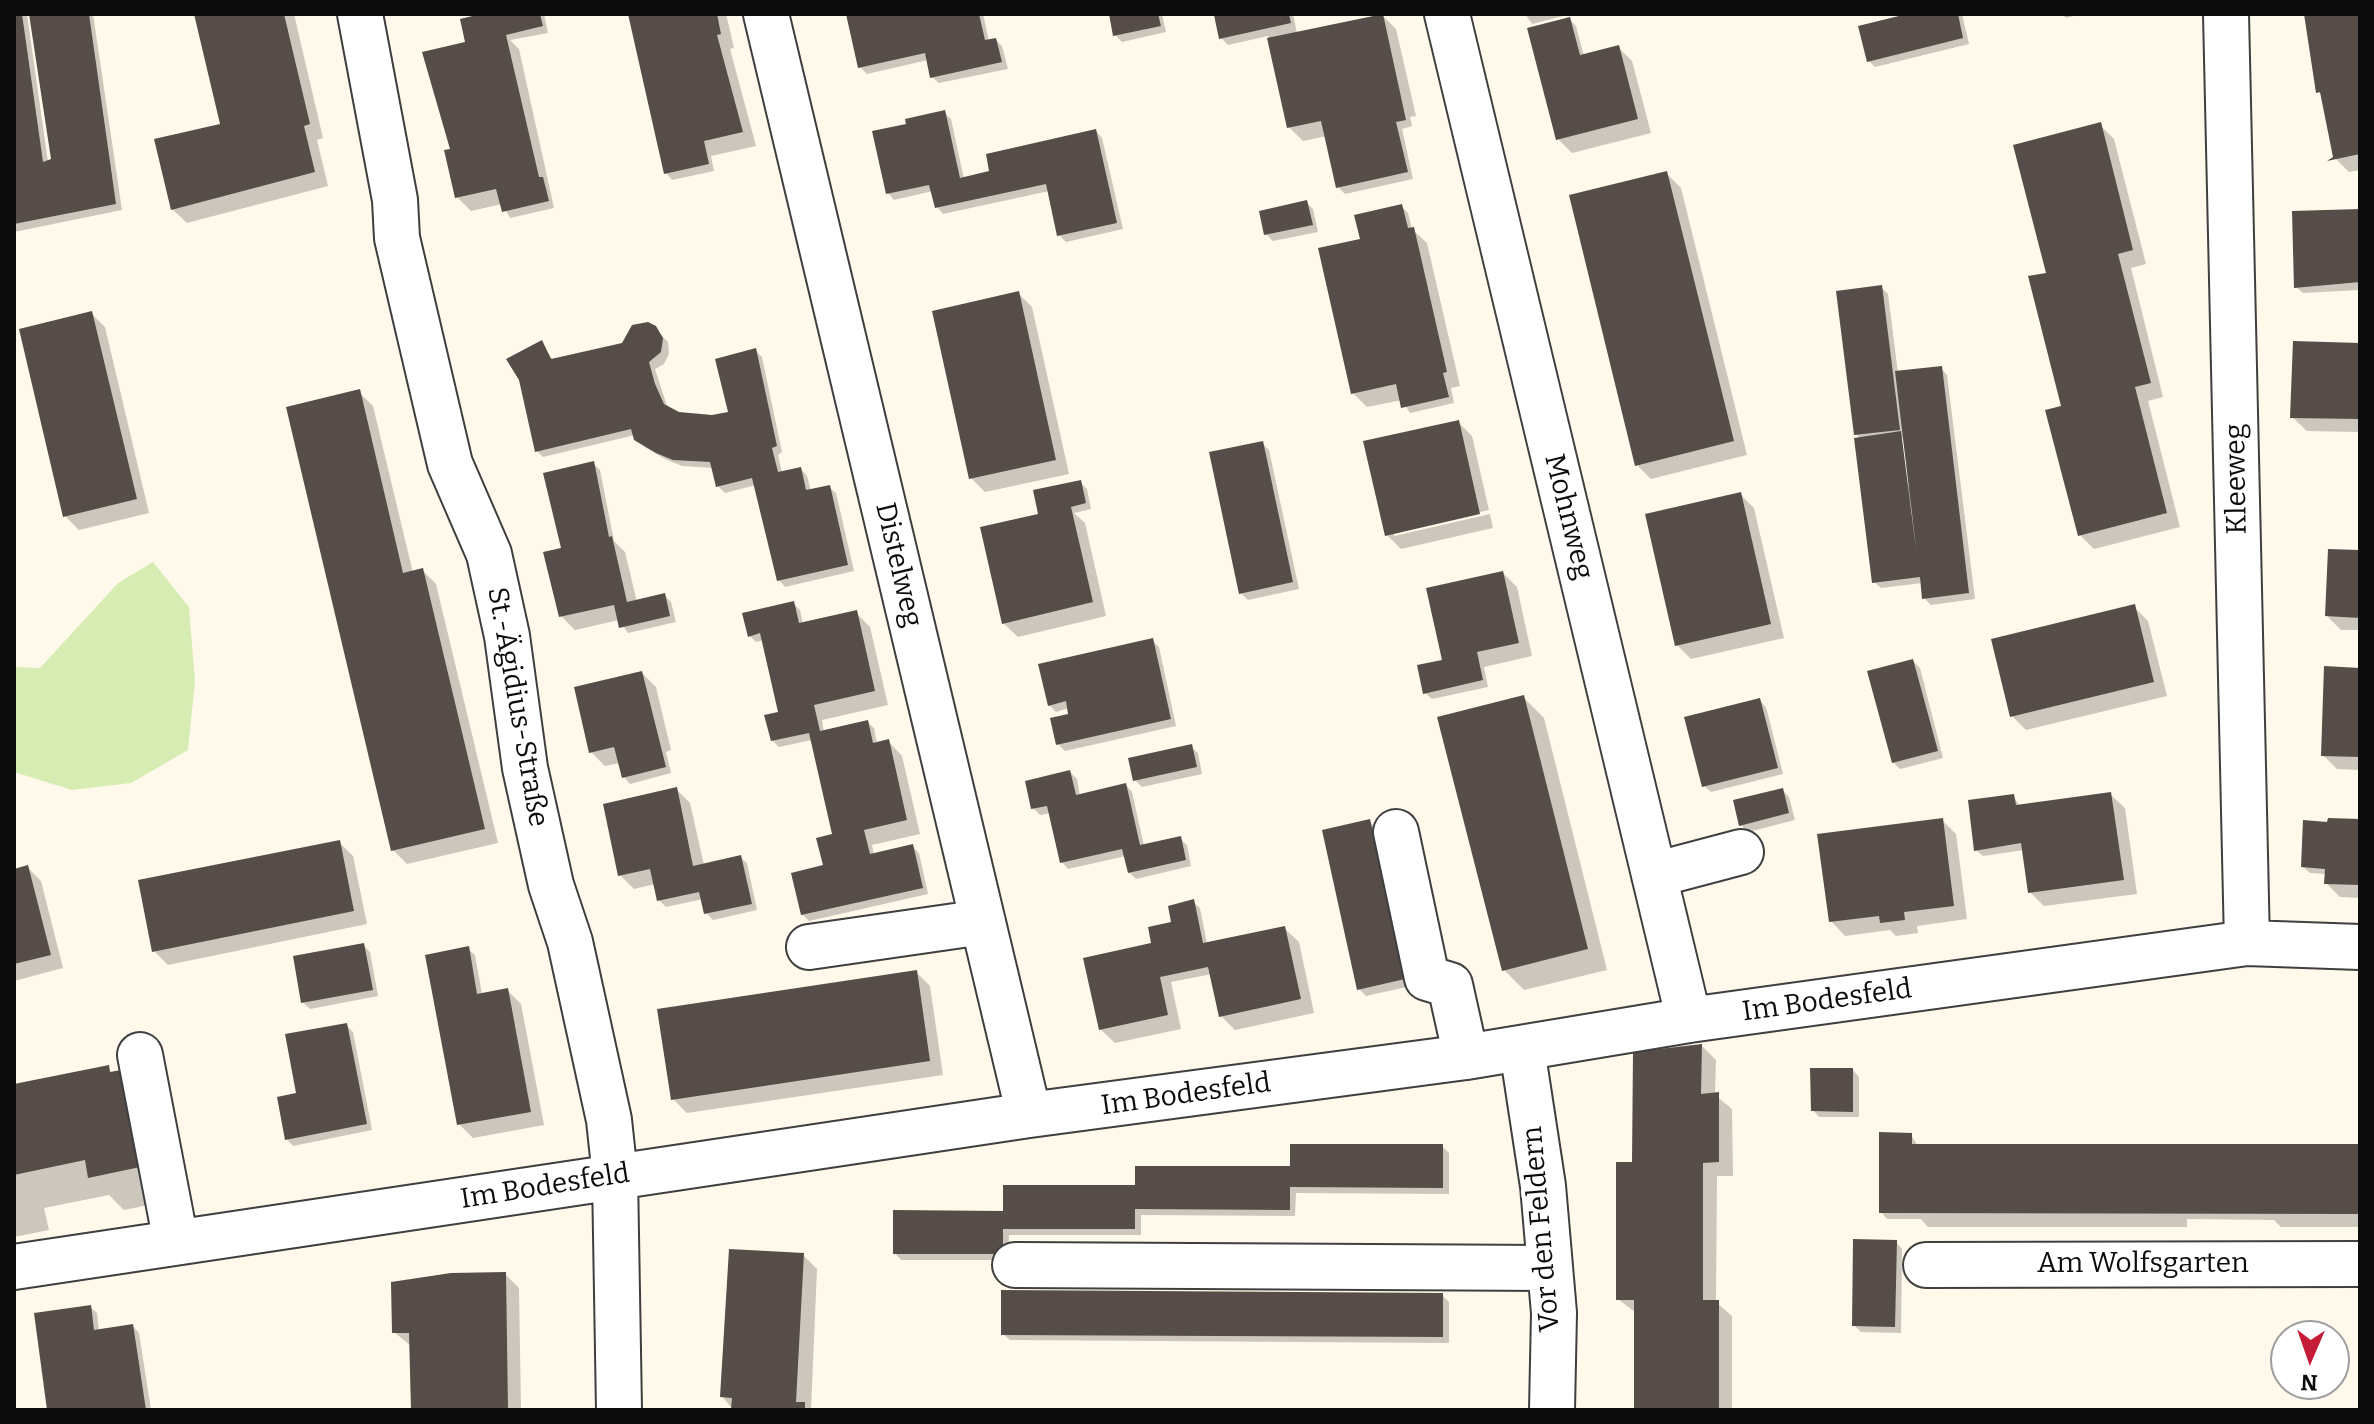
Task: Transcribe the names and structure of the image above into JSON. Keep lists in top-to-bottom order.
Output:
{
  "streets": {
    "street": [
      "Kleeweg",
      "Mohnweg",
      "Distelweg",
      "St.-Ägidius-Straße",
      "Im Bodesfeld",
      "Vor den Feldern",
      "Am Wolfsgarten"
    ]
  },
  "crossings": [
    ["Kleeweg", "Im Bodesfeld"],
    ["Mohnweg", "Im Bodesfeld"],
    ["Distelweg", "Im Bodesfeld"],
    ["St.-Ägidius-Straße", "Im Bodesfeld"],
    ["Im Bodesfeld", "Vor den Feldern"]
  ],
  "north": "bottom"
}
